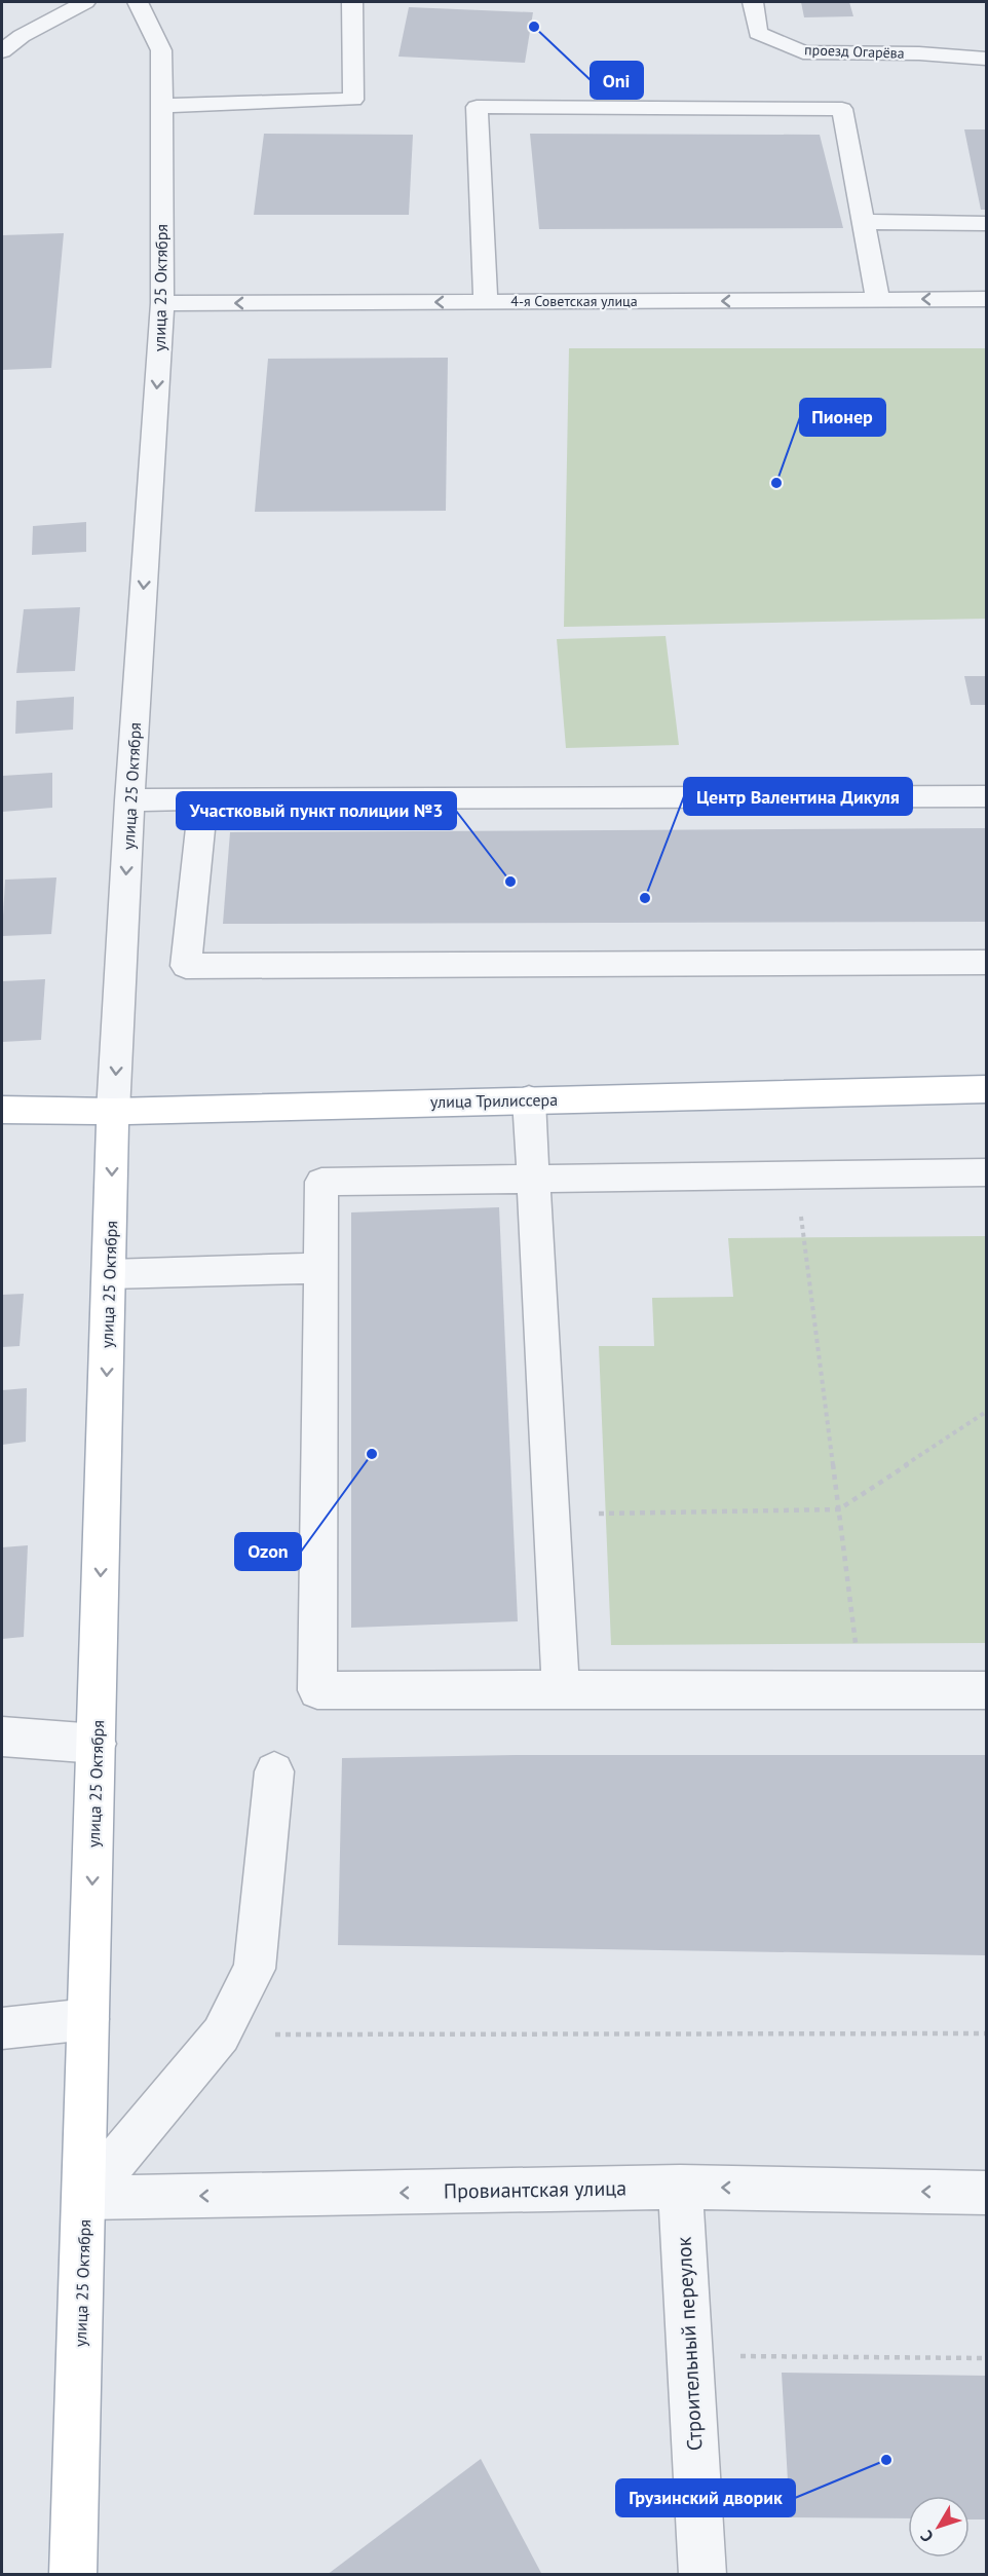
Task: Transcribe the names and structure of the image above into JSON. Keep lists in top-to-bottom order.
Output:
{
  "streets": {
    "main road": ["улица 25 Октября", "улица Трилиссера"],
    "street": [
      "проезд Огарёва",
      "4-я Советская улица",
      "Провиантская улица",
      "Строительный переулок"
    ]
  },
  "crossings": [
    ["улица 25 Октября", "4-я Советская улица"],
    ["улица 25 Октября", "улица Трилиссера"],
    ["улица 25 Октября", "Провиантская улица"],
    ["Провиантская улица", "Строительный переулок"]
  ],
  "one_way": ["улица 25 Октября", "4-я Советская улица", "Провиантская улица"],
  "places": [
    "Oni",
    "Пионер",
    "Участковый пункт полиции №3",
    "Центр Валентина Дикуля",
    "Ozon",
    "Грузинский дворик"
  ],
  "north": "bottom left"
}
